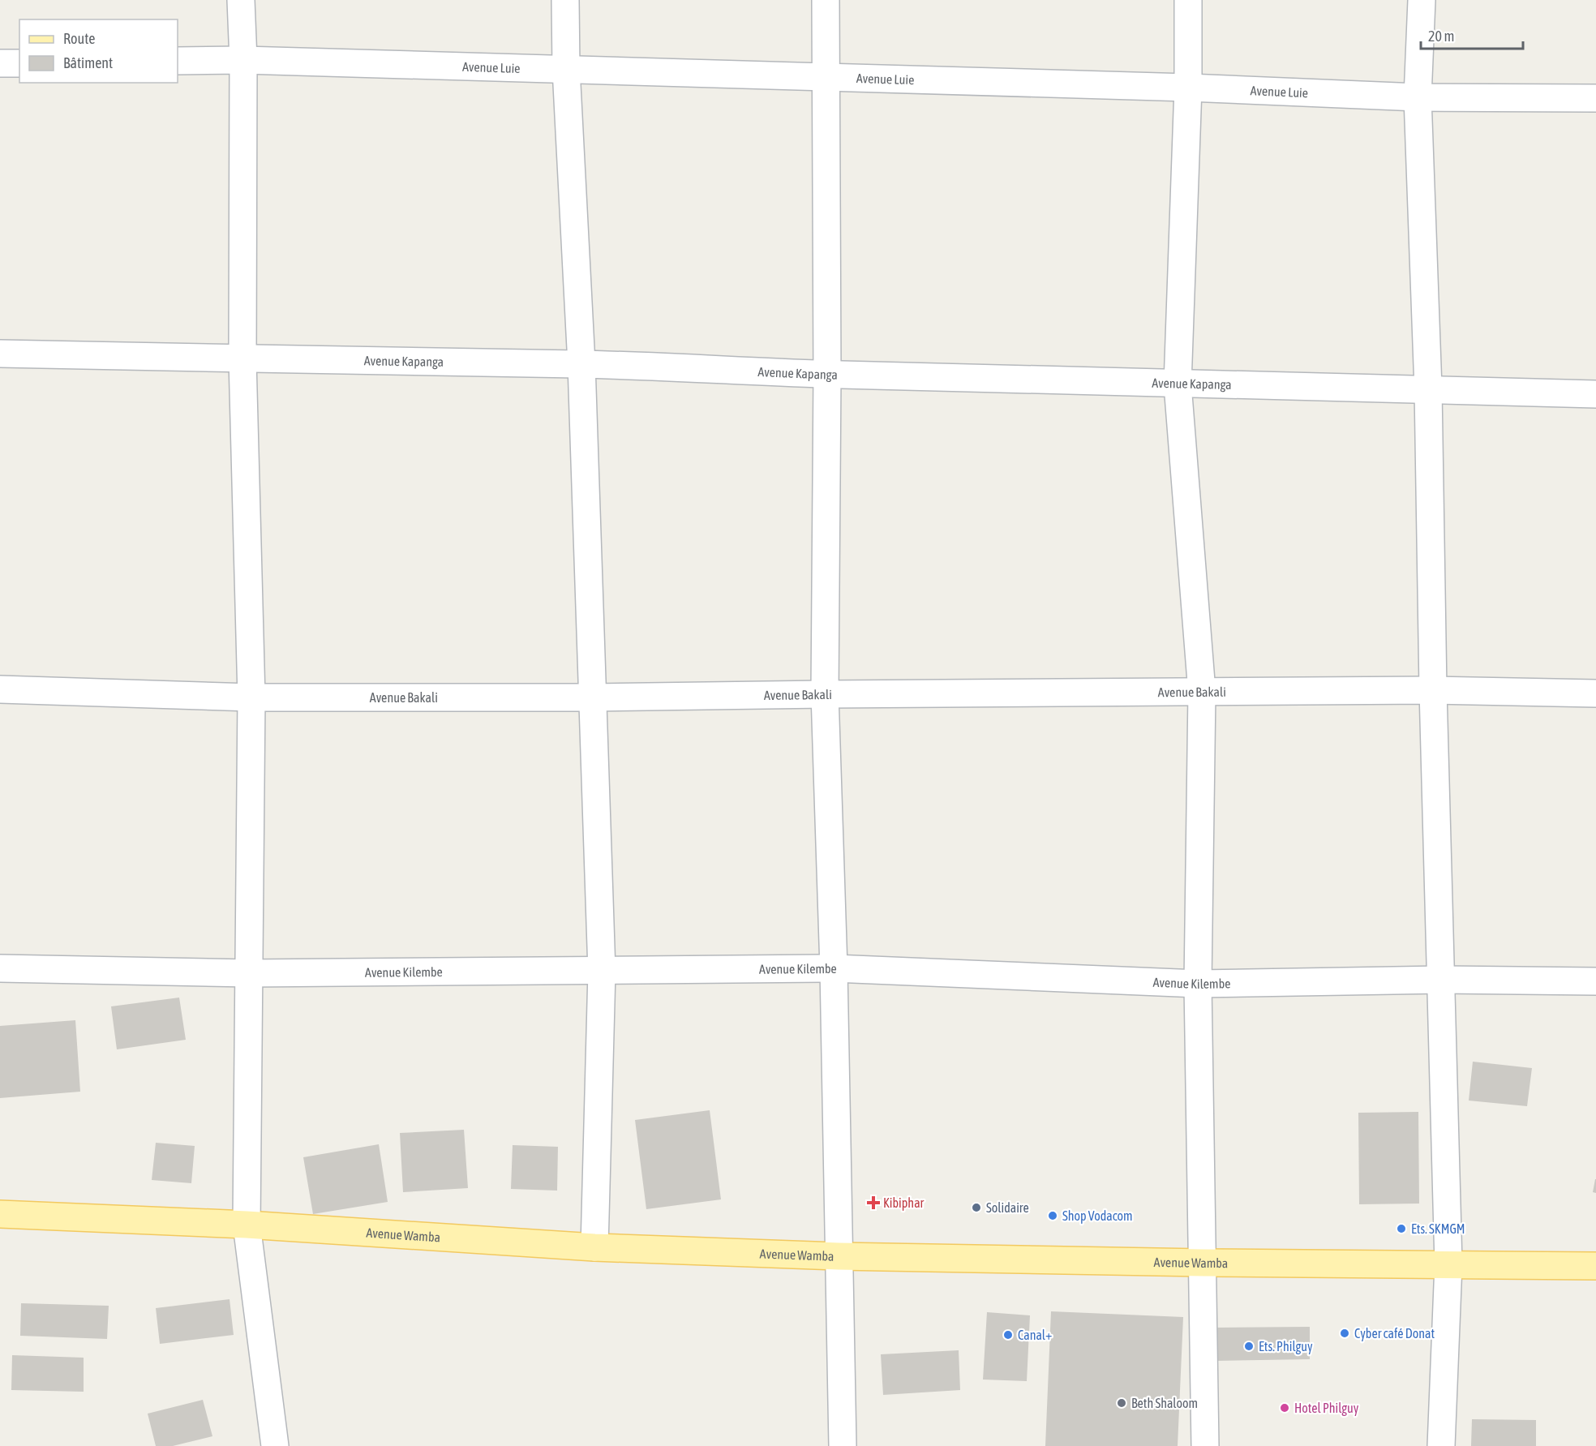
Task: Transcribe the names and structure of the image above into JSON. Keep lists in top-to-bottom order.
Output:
{
  "streets": {
    "main road": ["Avenue Wamba"],
    "street": [
      "Avenue Luie",
      "Avenue Kapanga",
      "Avenue Bakali",
      "Avenue Kilembe"
    ]
  },
  "places": {
    "health": ["Kibiphar"],
    "other": [
      "Solidaire",
      "Shop Vodacom",
      "Ets. SKMGM",
      "Cyber café Donat",
      "Canal+",
      "Ets. Philguy",
      "Beth Shaloom",
      "Hotel Philguy"
    ]
  },
  "legend": ["Route", "Bâtiment"],
  "scale_bar": "20 m"
}
